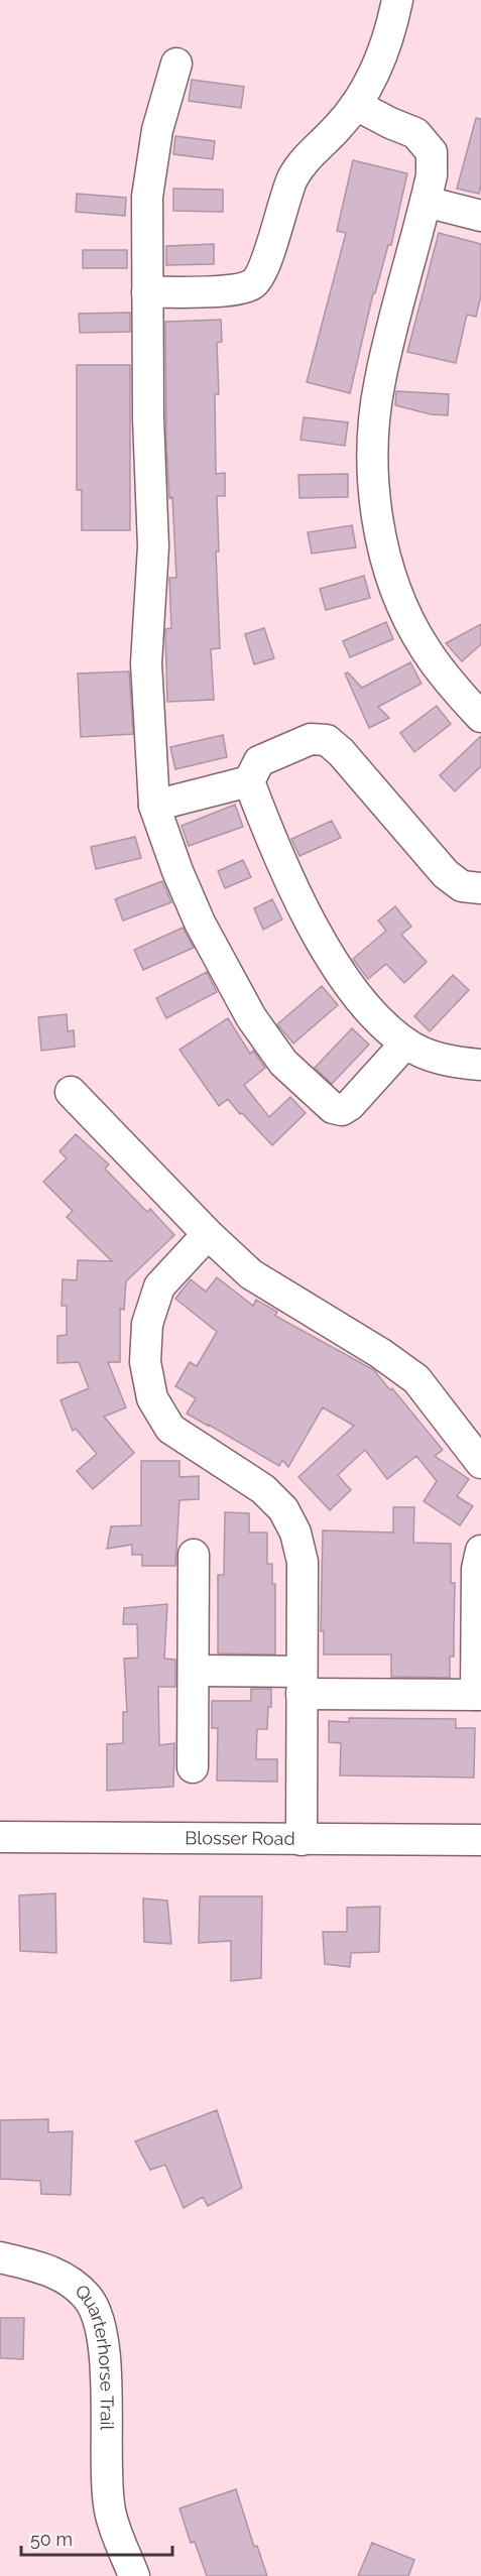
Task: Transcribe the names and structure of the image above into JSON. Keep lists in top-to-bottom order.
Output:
{
  "streets": {
    "street": ["Blosser Road", "Quarterhorse Trail"]
  },
  "scale_bar": "50 m"
}
